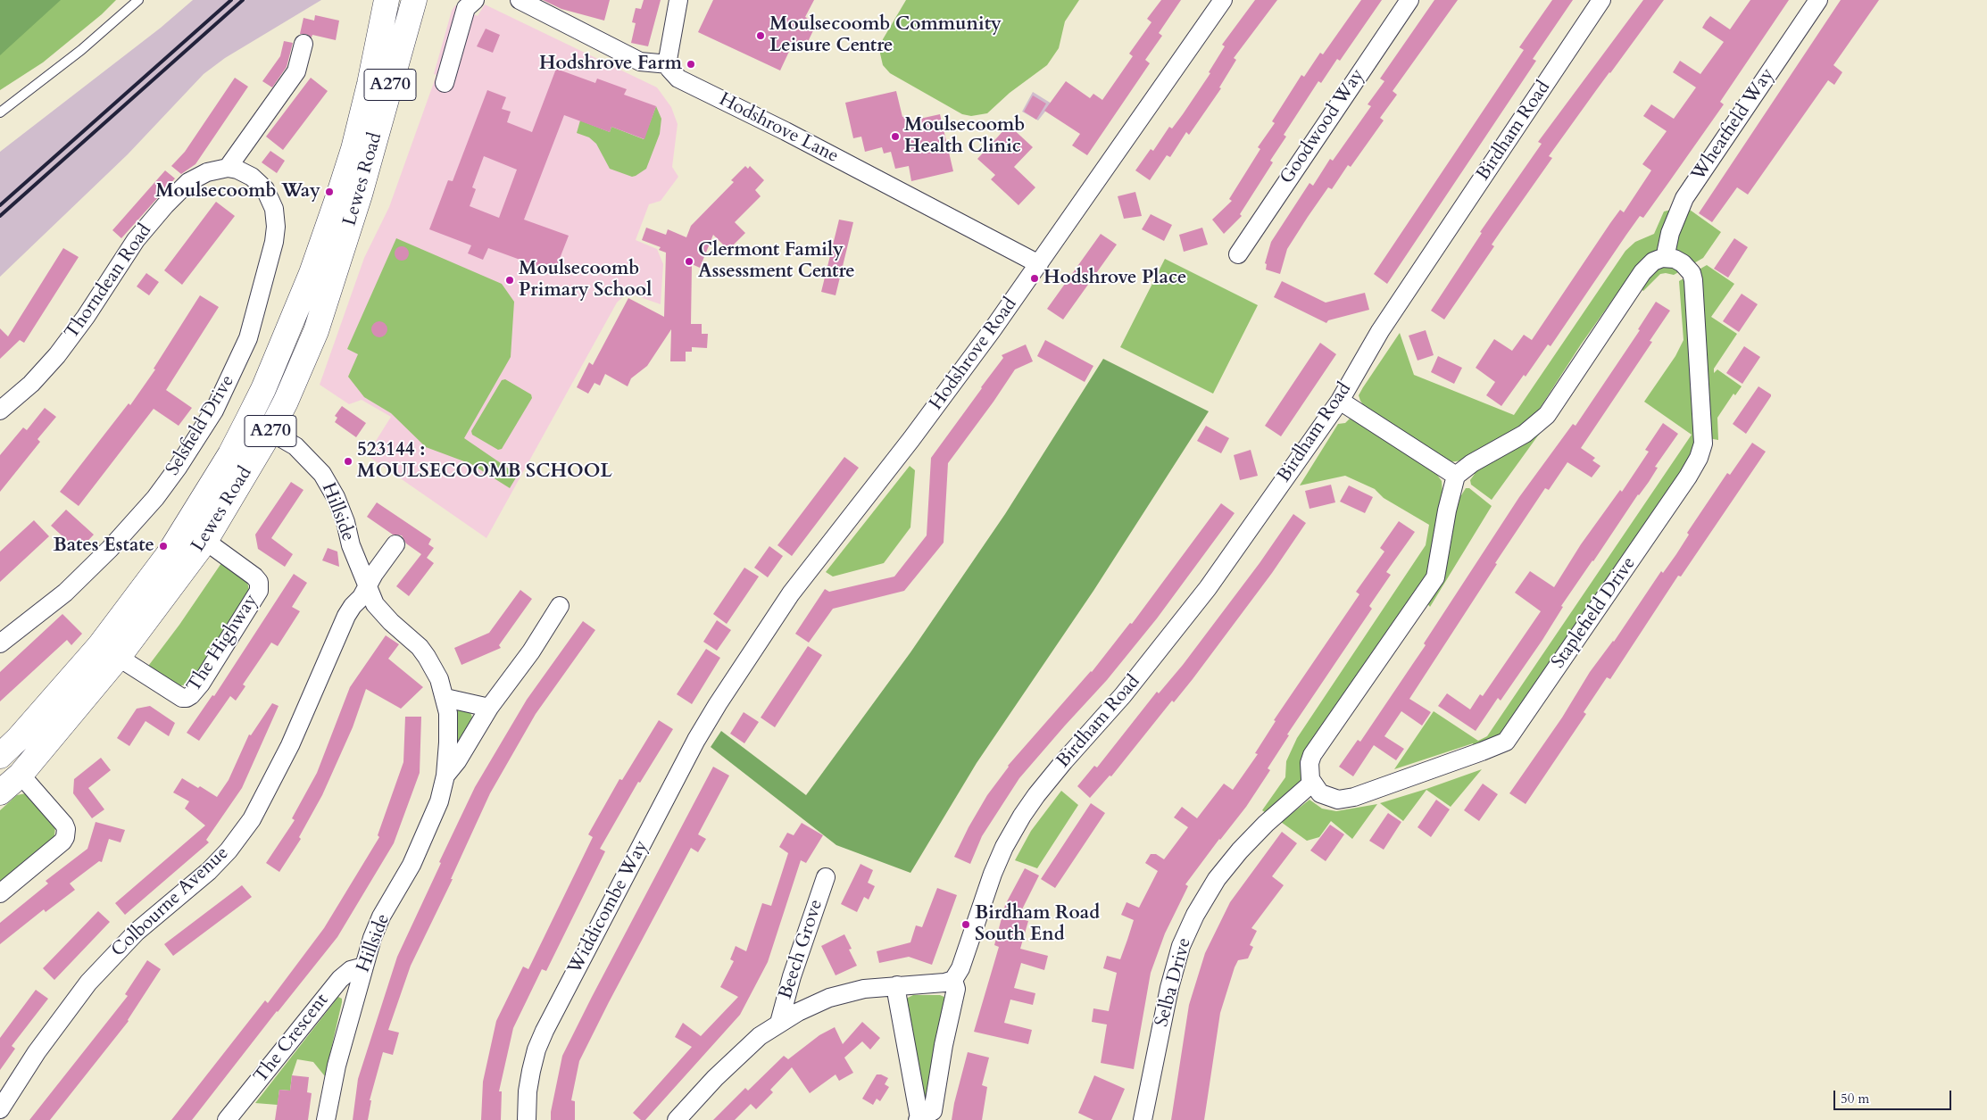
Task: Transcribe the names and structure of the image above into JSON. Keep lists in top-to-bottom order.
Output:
{
  "streets": {
    "main road": ["A270", "Lewes Road"],
    "street": [
      "Wheatfield Way",
      "Goodwood Way",
      "Hodshrove Lane",
      "Birdham Road",
      "Thorndean Road",
      "Hodshrove Road",
      "Selsfield Drive",
      "Hillside",
      "Staplefield Drive",
      "The Highway",
      "Colbourne Avenue",
      "Widdicombe Way",
      "Beech Grove",
      "Selba Drive",
      "The Crescent"
    ]
  },
  "crossings": [
    ["Wheatfield Way", "Staplefield Drive"],
    ["Hodshrove Lane", "Hodshrove Road"],
    ["Lewes Road", "Hillside"],
    ["Lewes Road", "The Highway"],
    ["Thorndean Road", "Selsfield Drive"],
    ["Hodshrove Road", "Widdicombe Way"],
    ["Hillside", "Colbourne Avenue"],
    ["Hillside", "The Crescent"],
    ["Staplefield Drive", "Selba Drive"]
  ],
  "places": [
    "Moulsecoomb Community Leisure Centre",
    "Hodshrove Farm",
    "Moulsecoomb Health Clinic",
    "Moulsecoomb Way",
    "Clermont Family Assessment Centre",
    "Hodshrove Place",
    "Moulsecoomb Primary School",
    "523144 : MOULSECOOMB SCHOOL",
    "Bates Estate",
    "Birdham Road South End"
  ],
  "scale_bar": "50 m"
}
